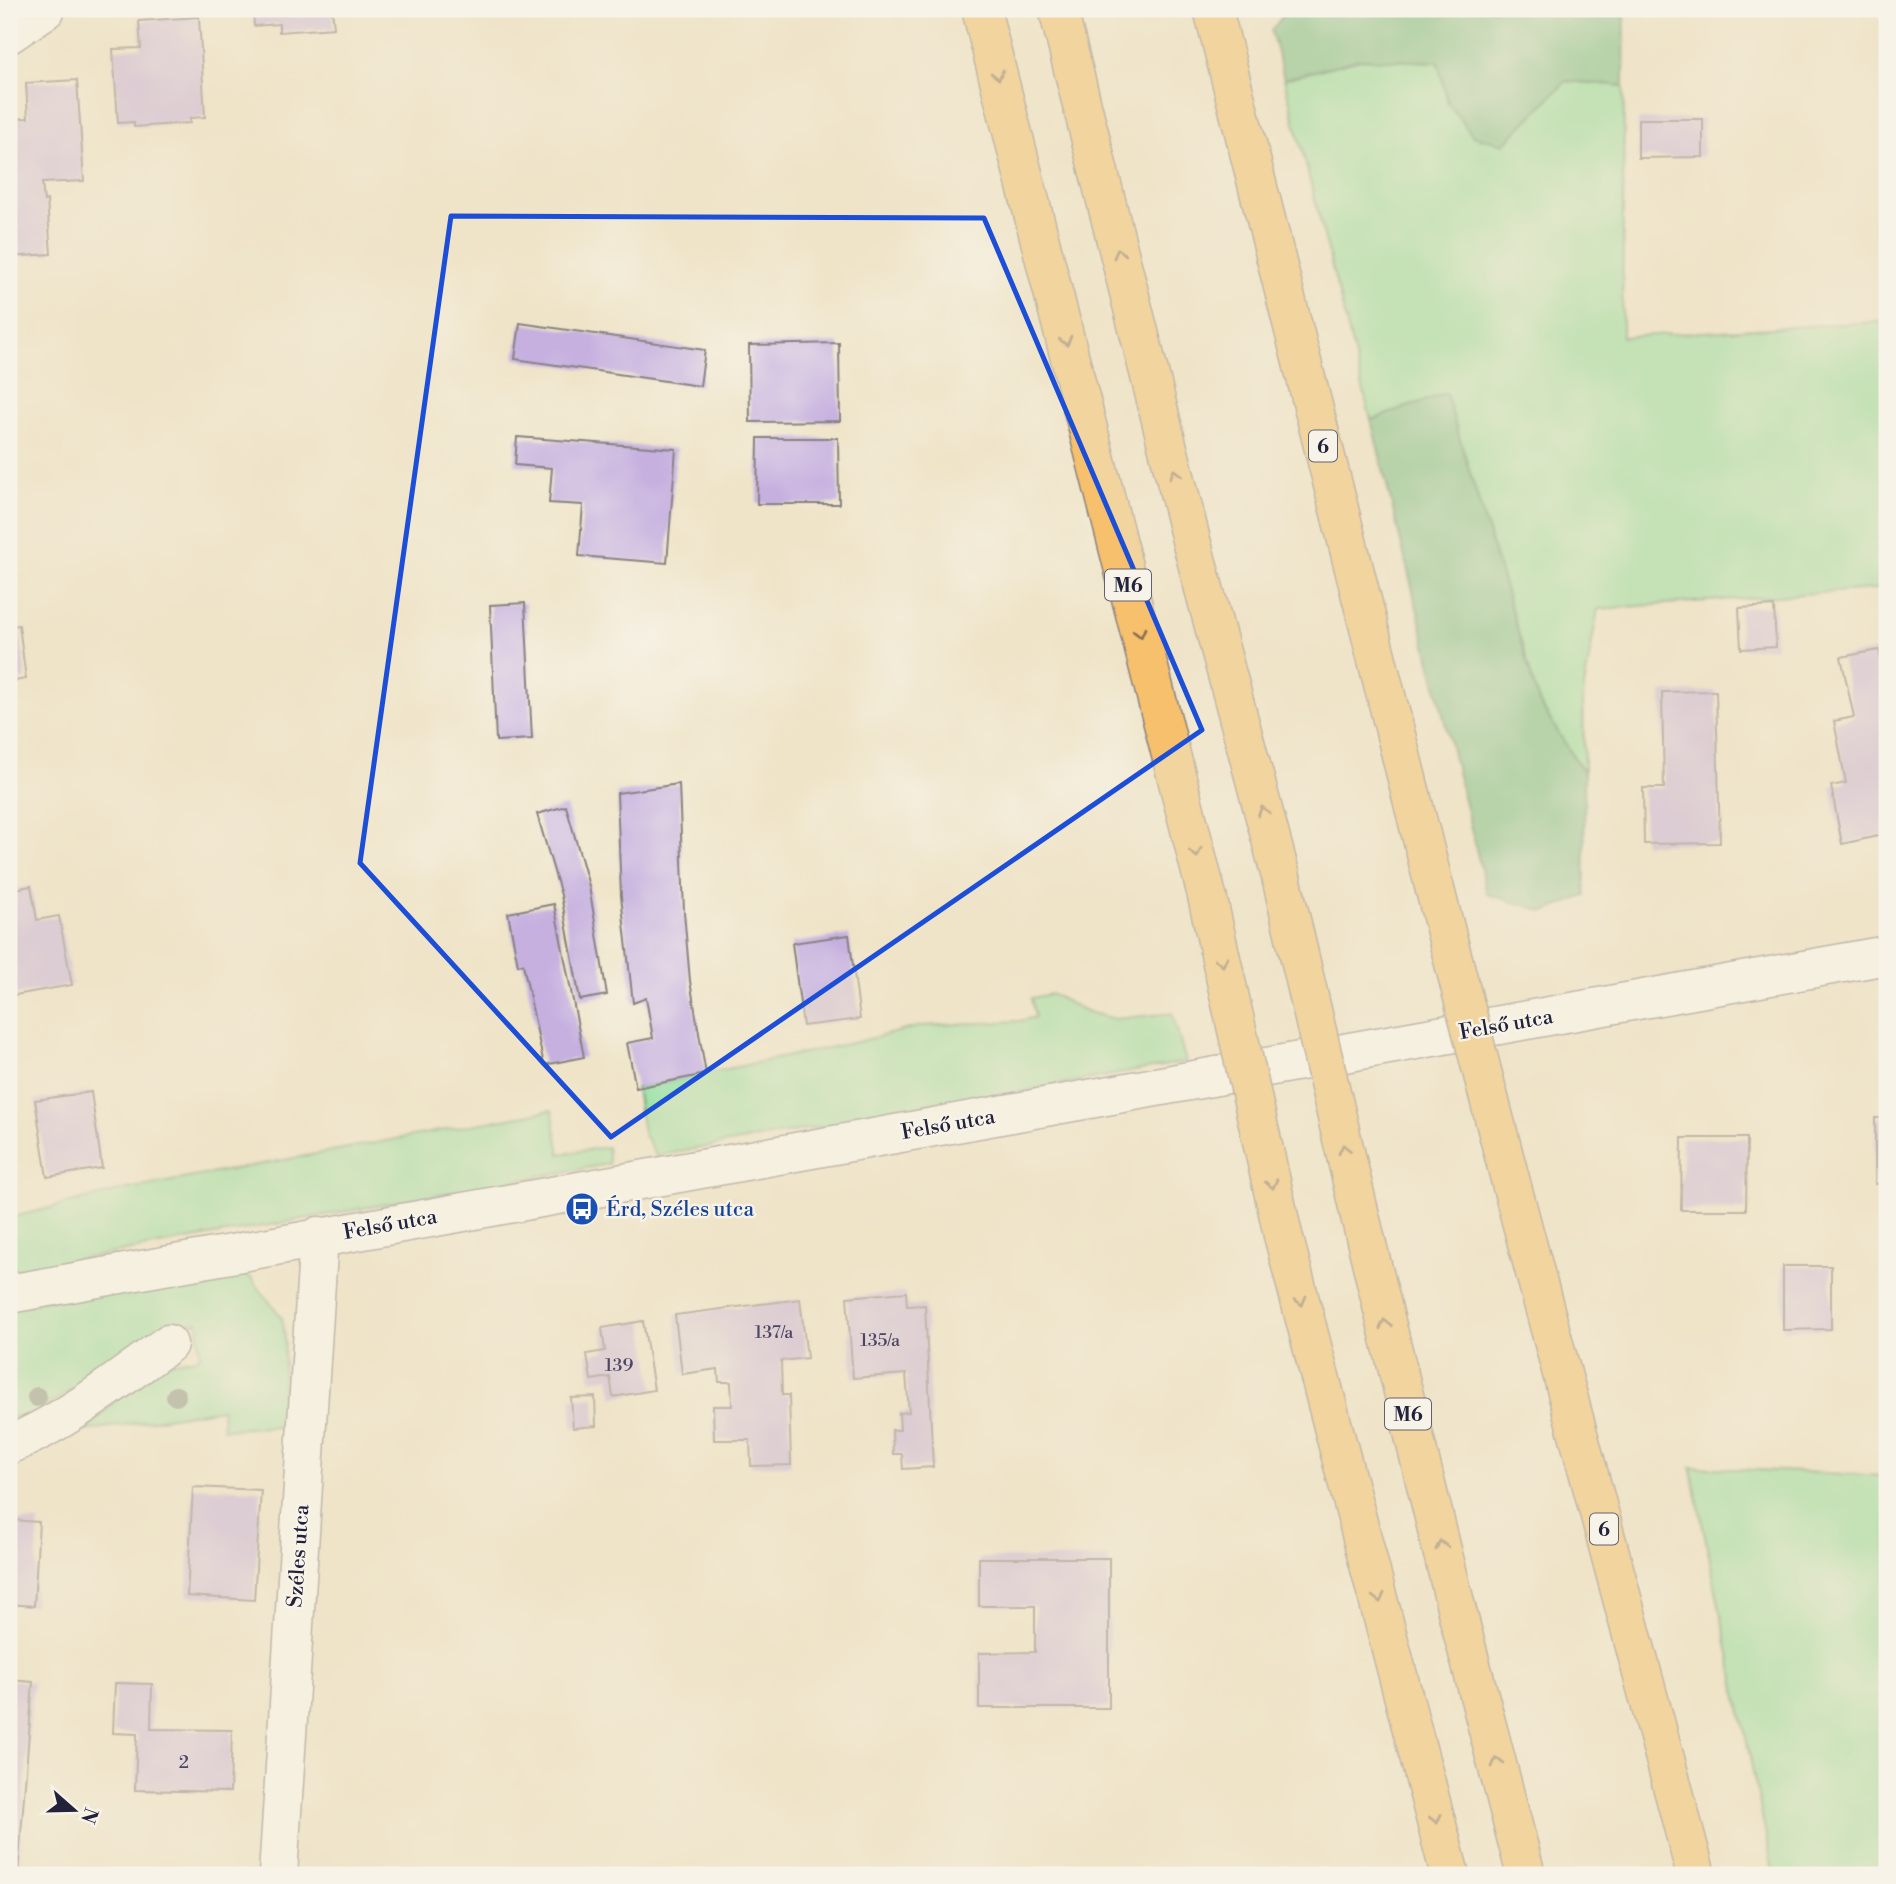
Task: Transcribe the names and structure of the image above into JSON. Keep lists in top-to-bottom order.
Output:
{
  "streets": {
    "main road": ["6", "M6"],
    "street": ["Felső utca", "Széles utca"]
  },
  "crossings": [
    ["Felső utca", "Széles utca"]
  ],
  "places": {
    "bus stop": ["Érd, Széles utca"]
  },
  "house_numbers": [
    "137/a",
    "135/a",
    "139",
    "2"
  ],
  "north": "right"
}
